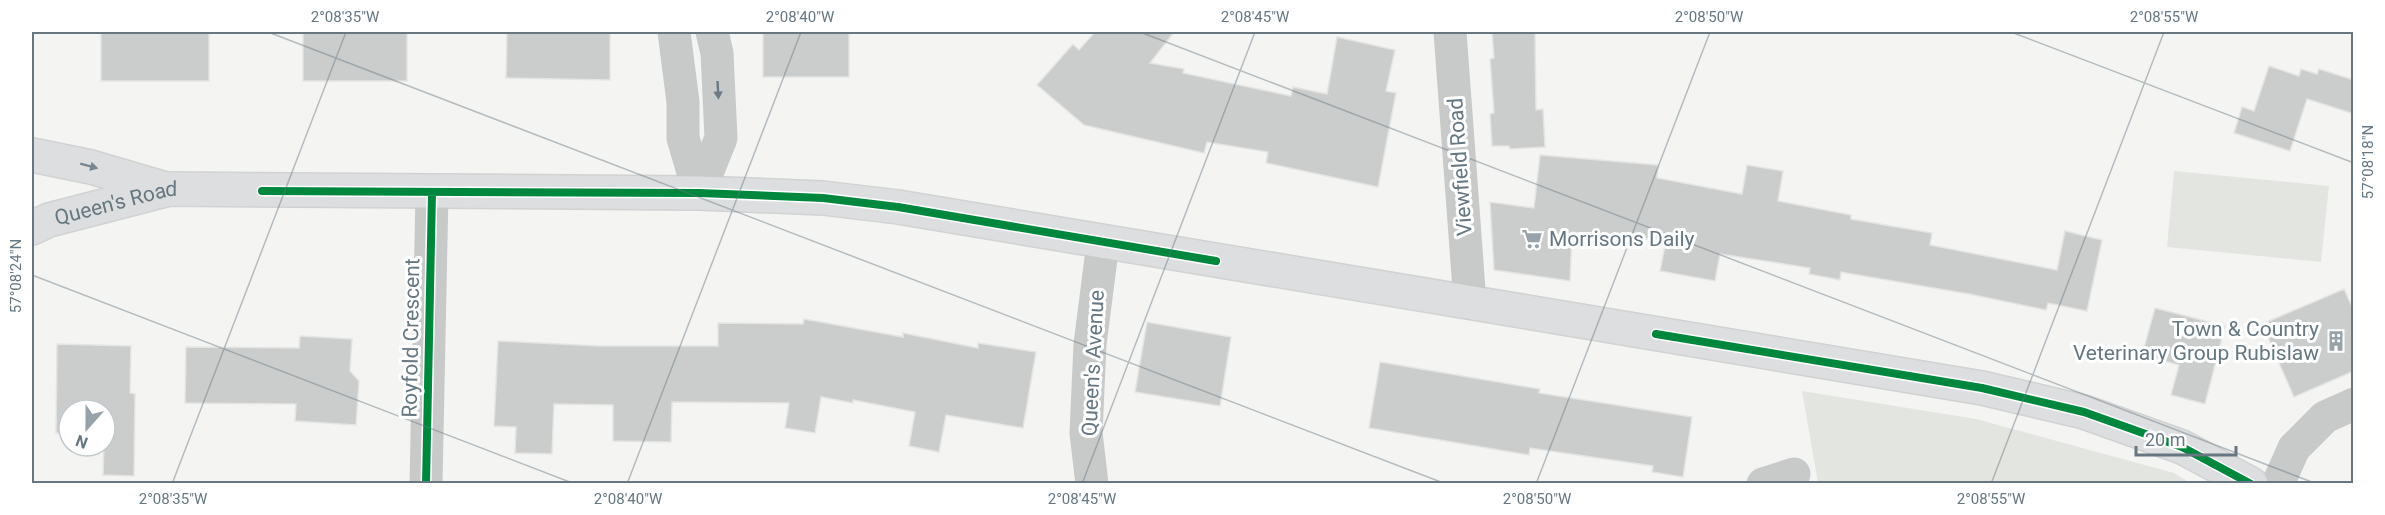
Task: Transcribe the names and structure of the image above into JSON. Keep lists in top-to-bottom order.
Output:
{
  "streets": {
    "main road": ["Queen's Road"],
    "street": ["Viewfield Road", "Royfold Crescent", "Queen's Avenue"]
  },
  "one_way": ["Queen's Road"],
  "places": {
    "supermarket": ["Morrisons Daily"],
    "building": ["Town & Country Veterinary Group Rubislaw"]
  },
  "scale_bar": "20 m",
  "north": "bottom",
  "coordinates": [
    "2°08'35\"W",
    "2°08'40\"W",
    "2°08'45\"W",
    "2°08'50\"W",
    "2°08'55\"W",
    "57°08'18\"N",
    "57°08'24\"N"
  ]
}
